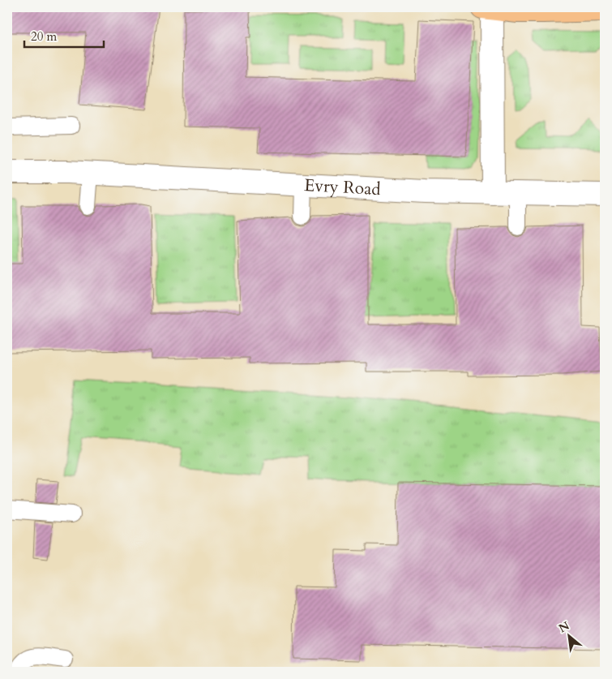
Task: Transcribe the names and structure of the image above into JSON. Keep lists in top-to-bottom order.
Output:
{
  "streets": {
    "street": ["Evry Road"]
  },
  "scale_bar": "20 m",
  "north": "top left"
}
